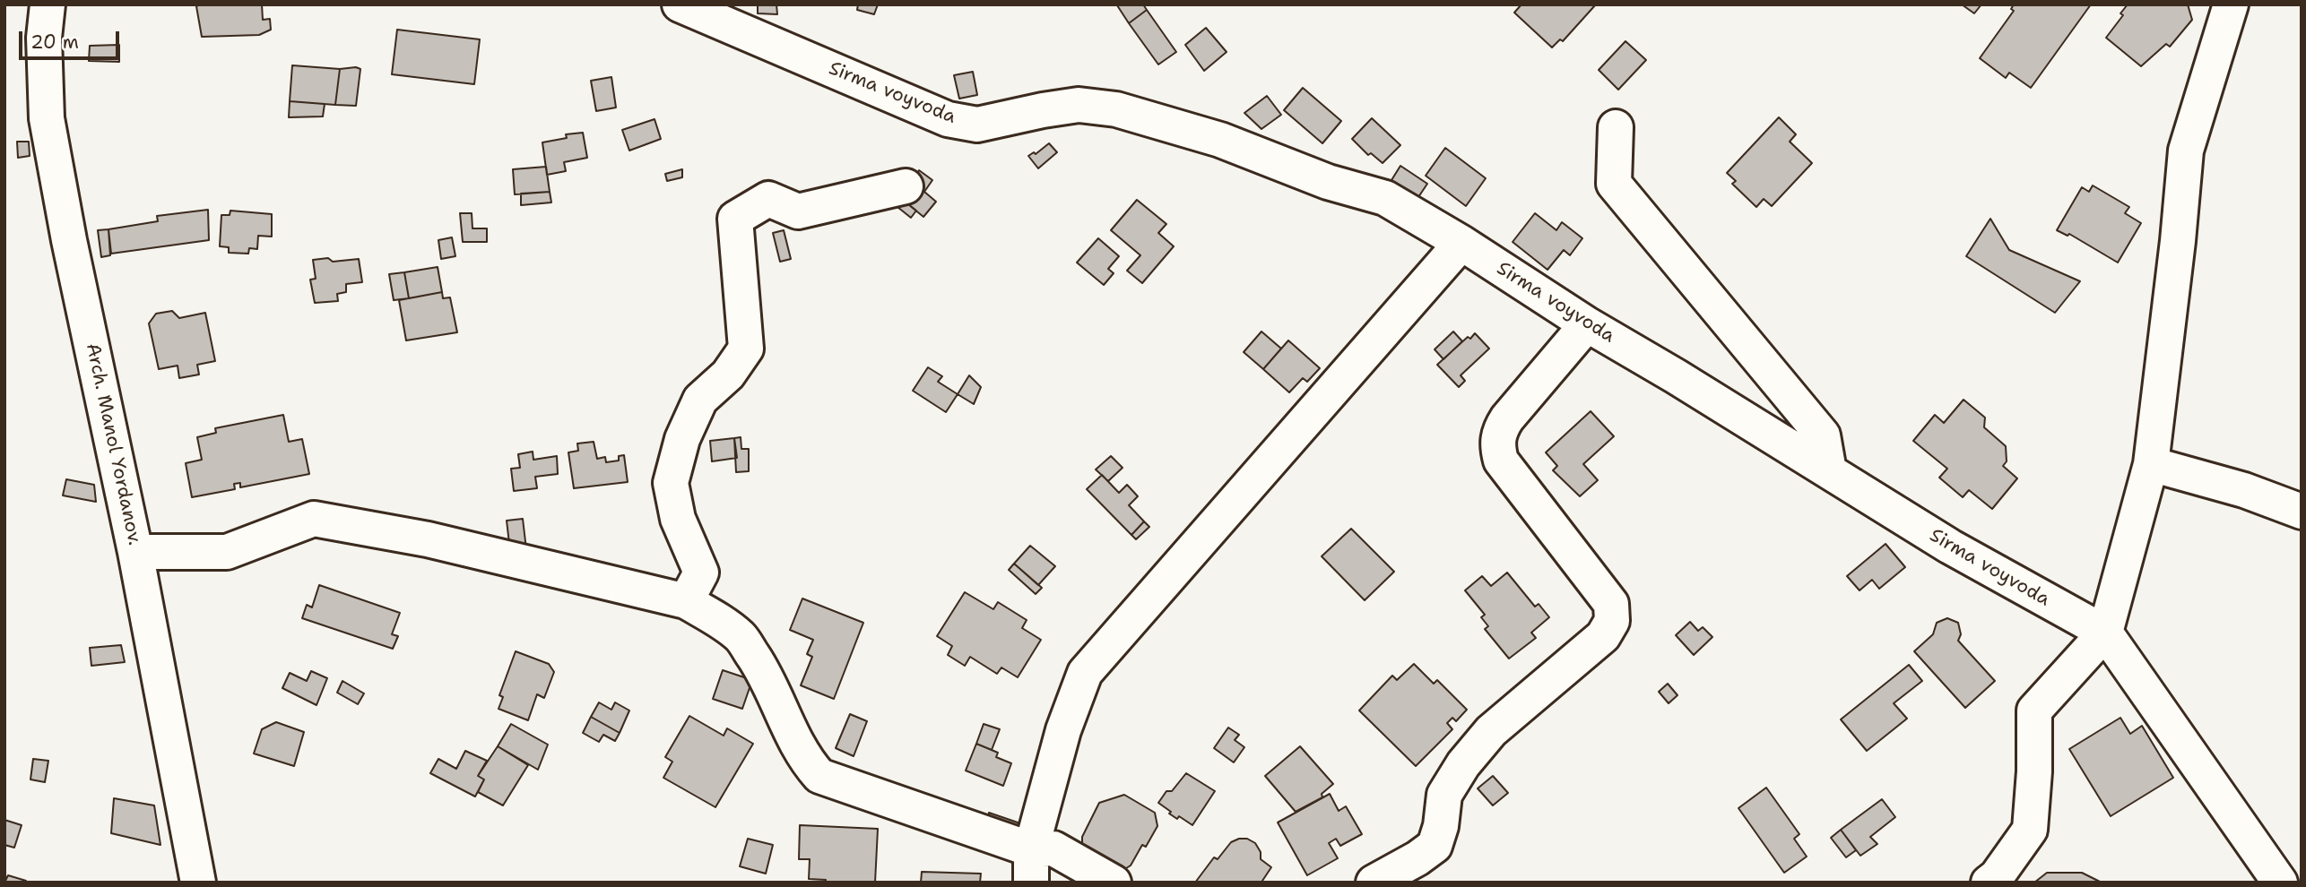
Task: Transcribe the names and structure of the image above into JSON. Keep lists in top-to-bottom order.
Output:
{
  "streets": {
    "street": ["Sirma voyvoda", "Arch. Manol Yordanov."]
  },
  "scale_bar": "20 m"
}
